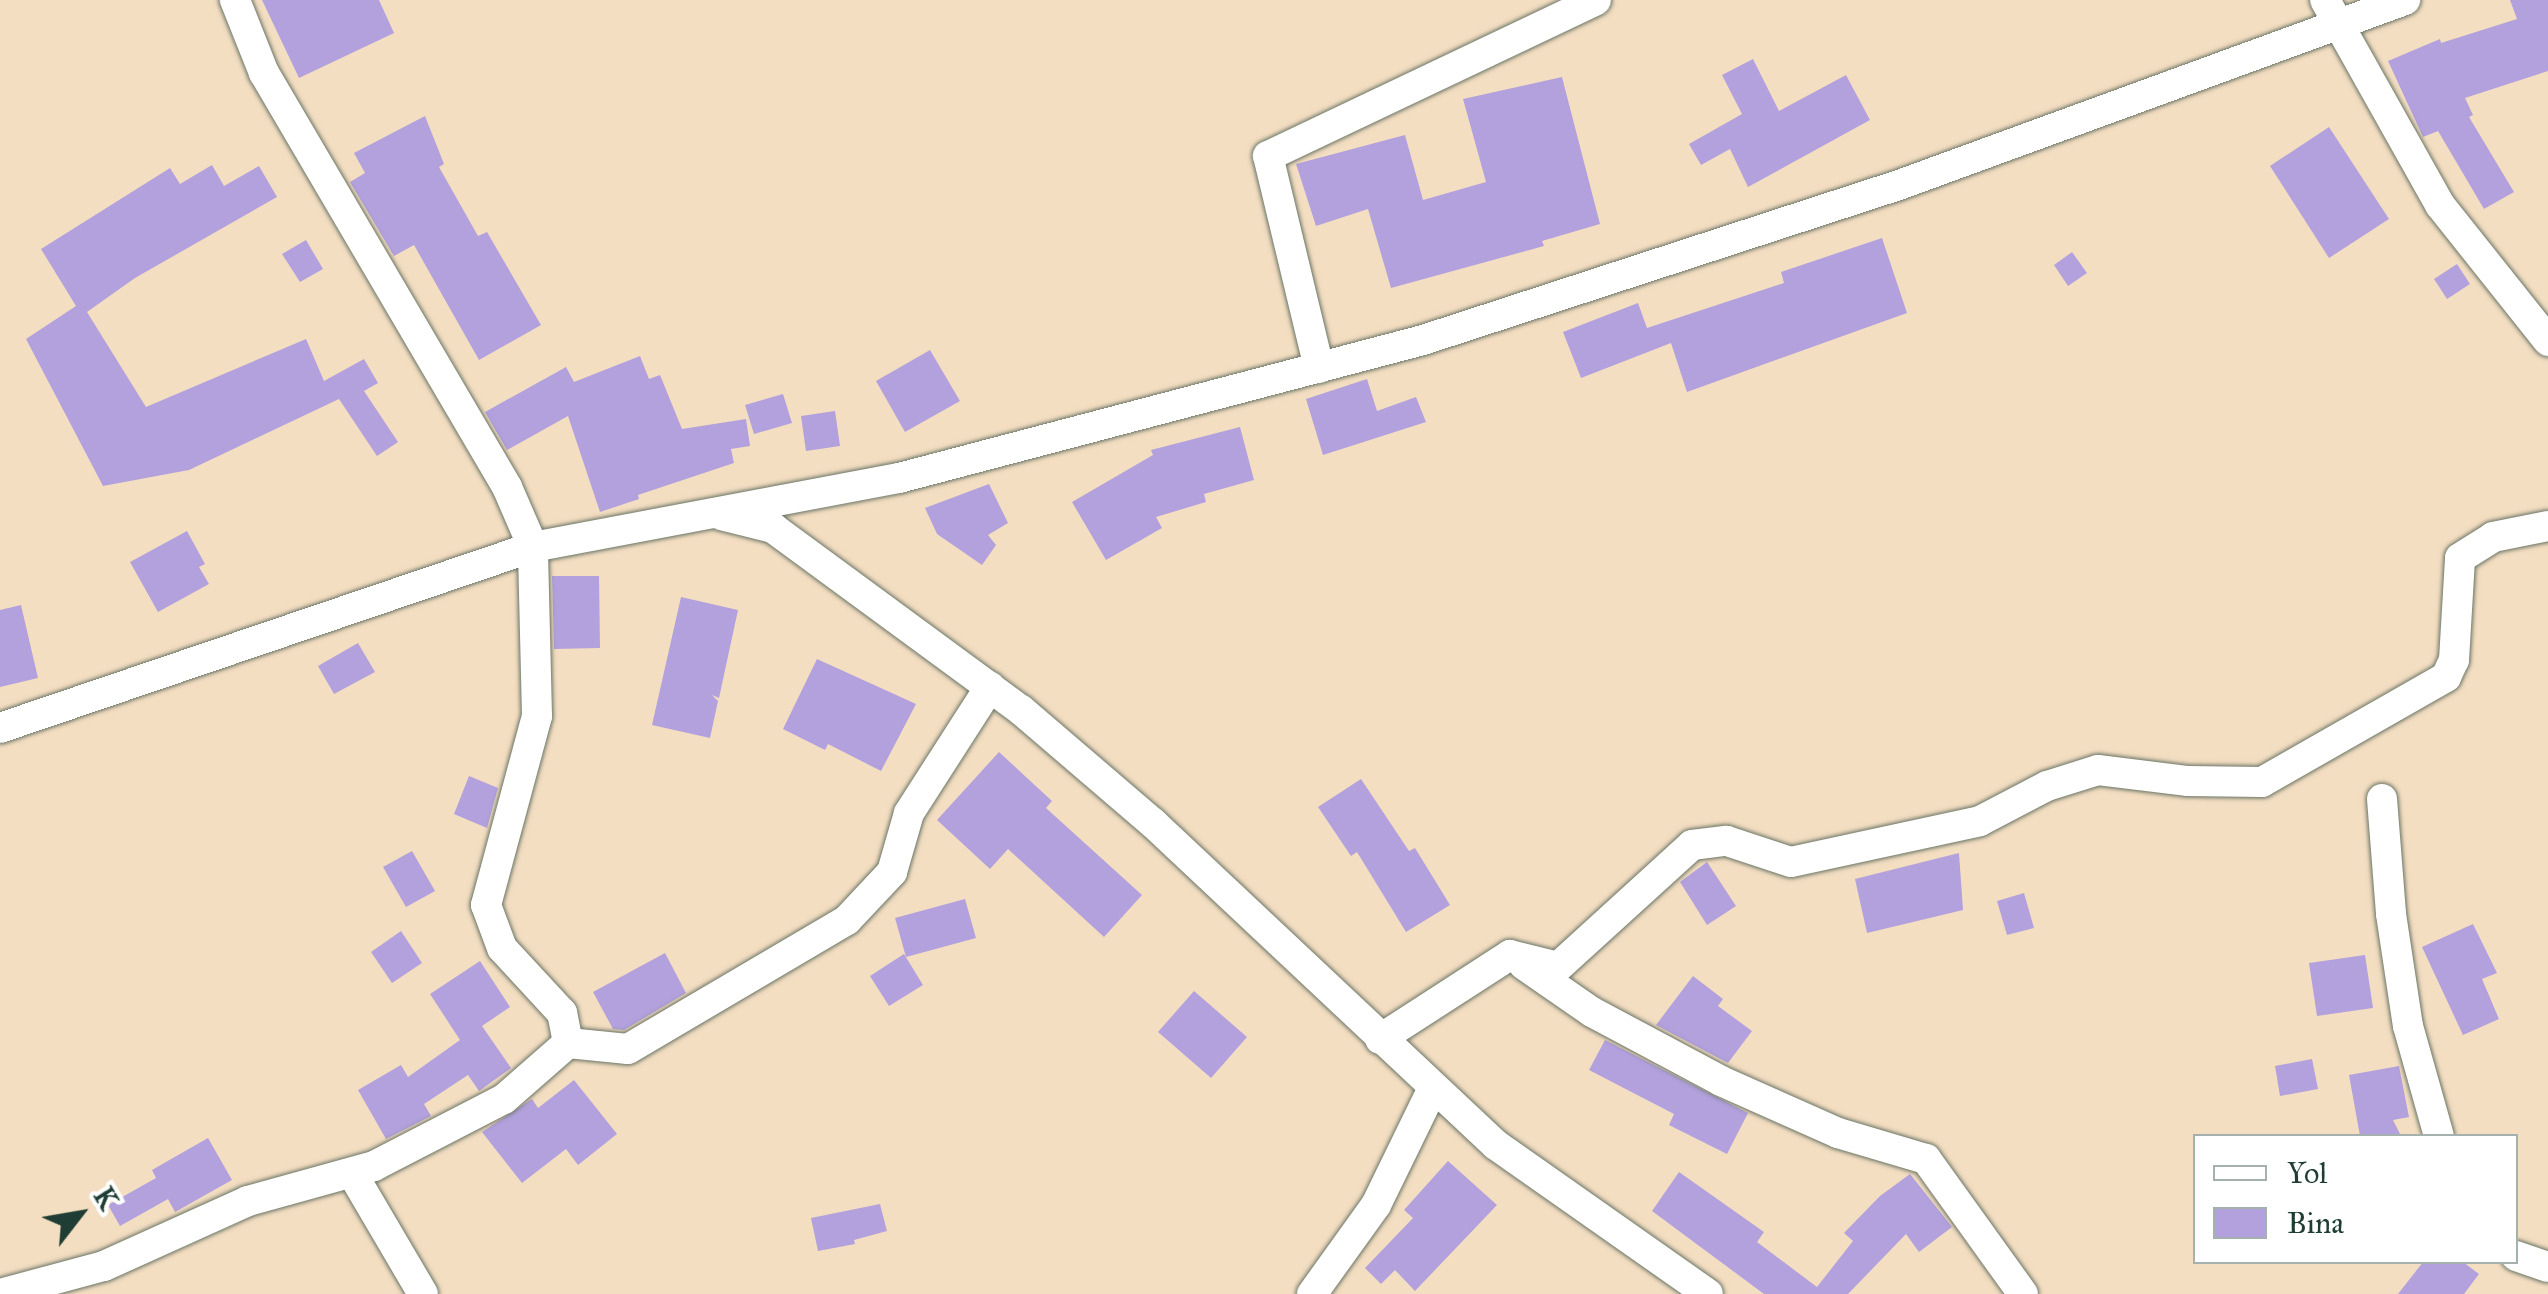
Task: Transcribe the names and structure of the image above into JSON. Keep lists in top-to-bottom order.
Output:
{
  "legend": ["Yol", "Bina"],
  "north": "top right"
}
